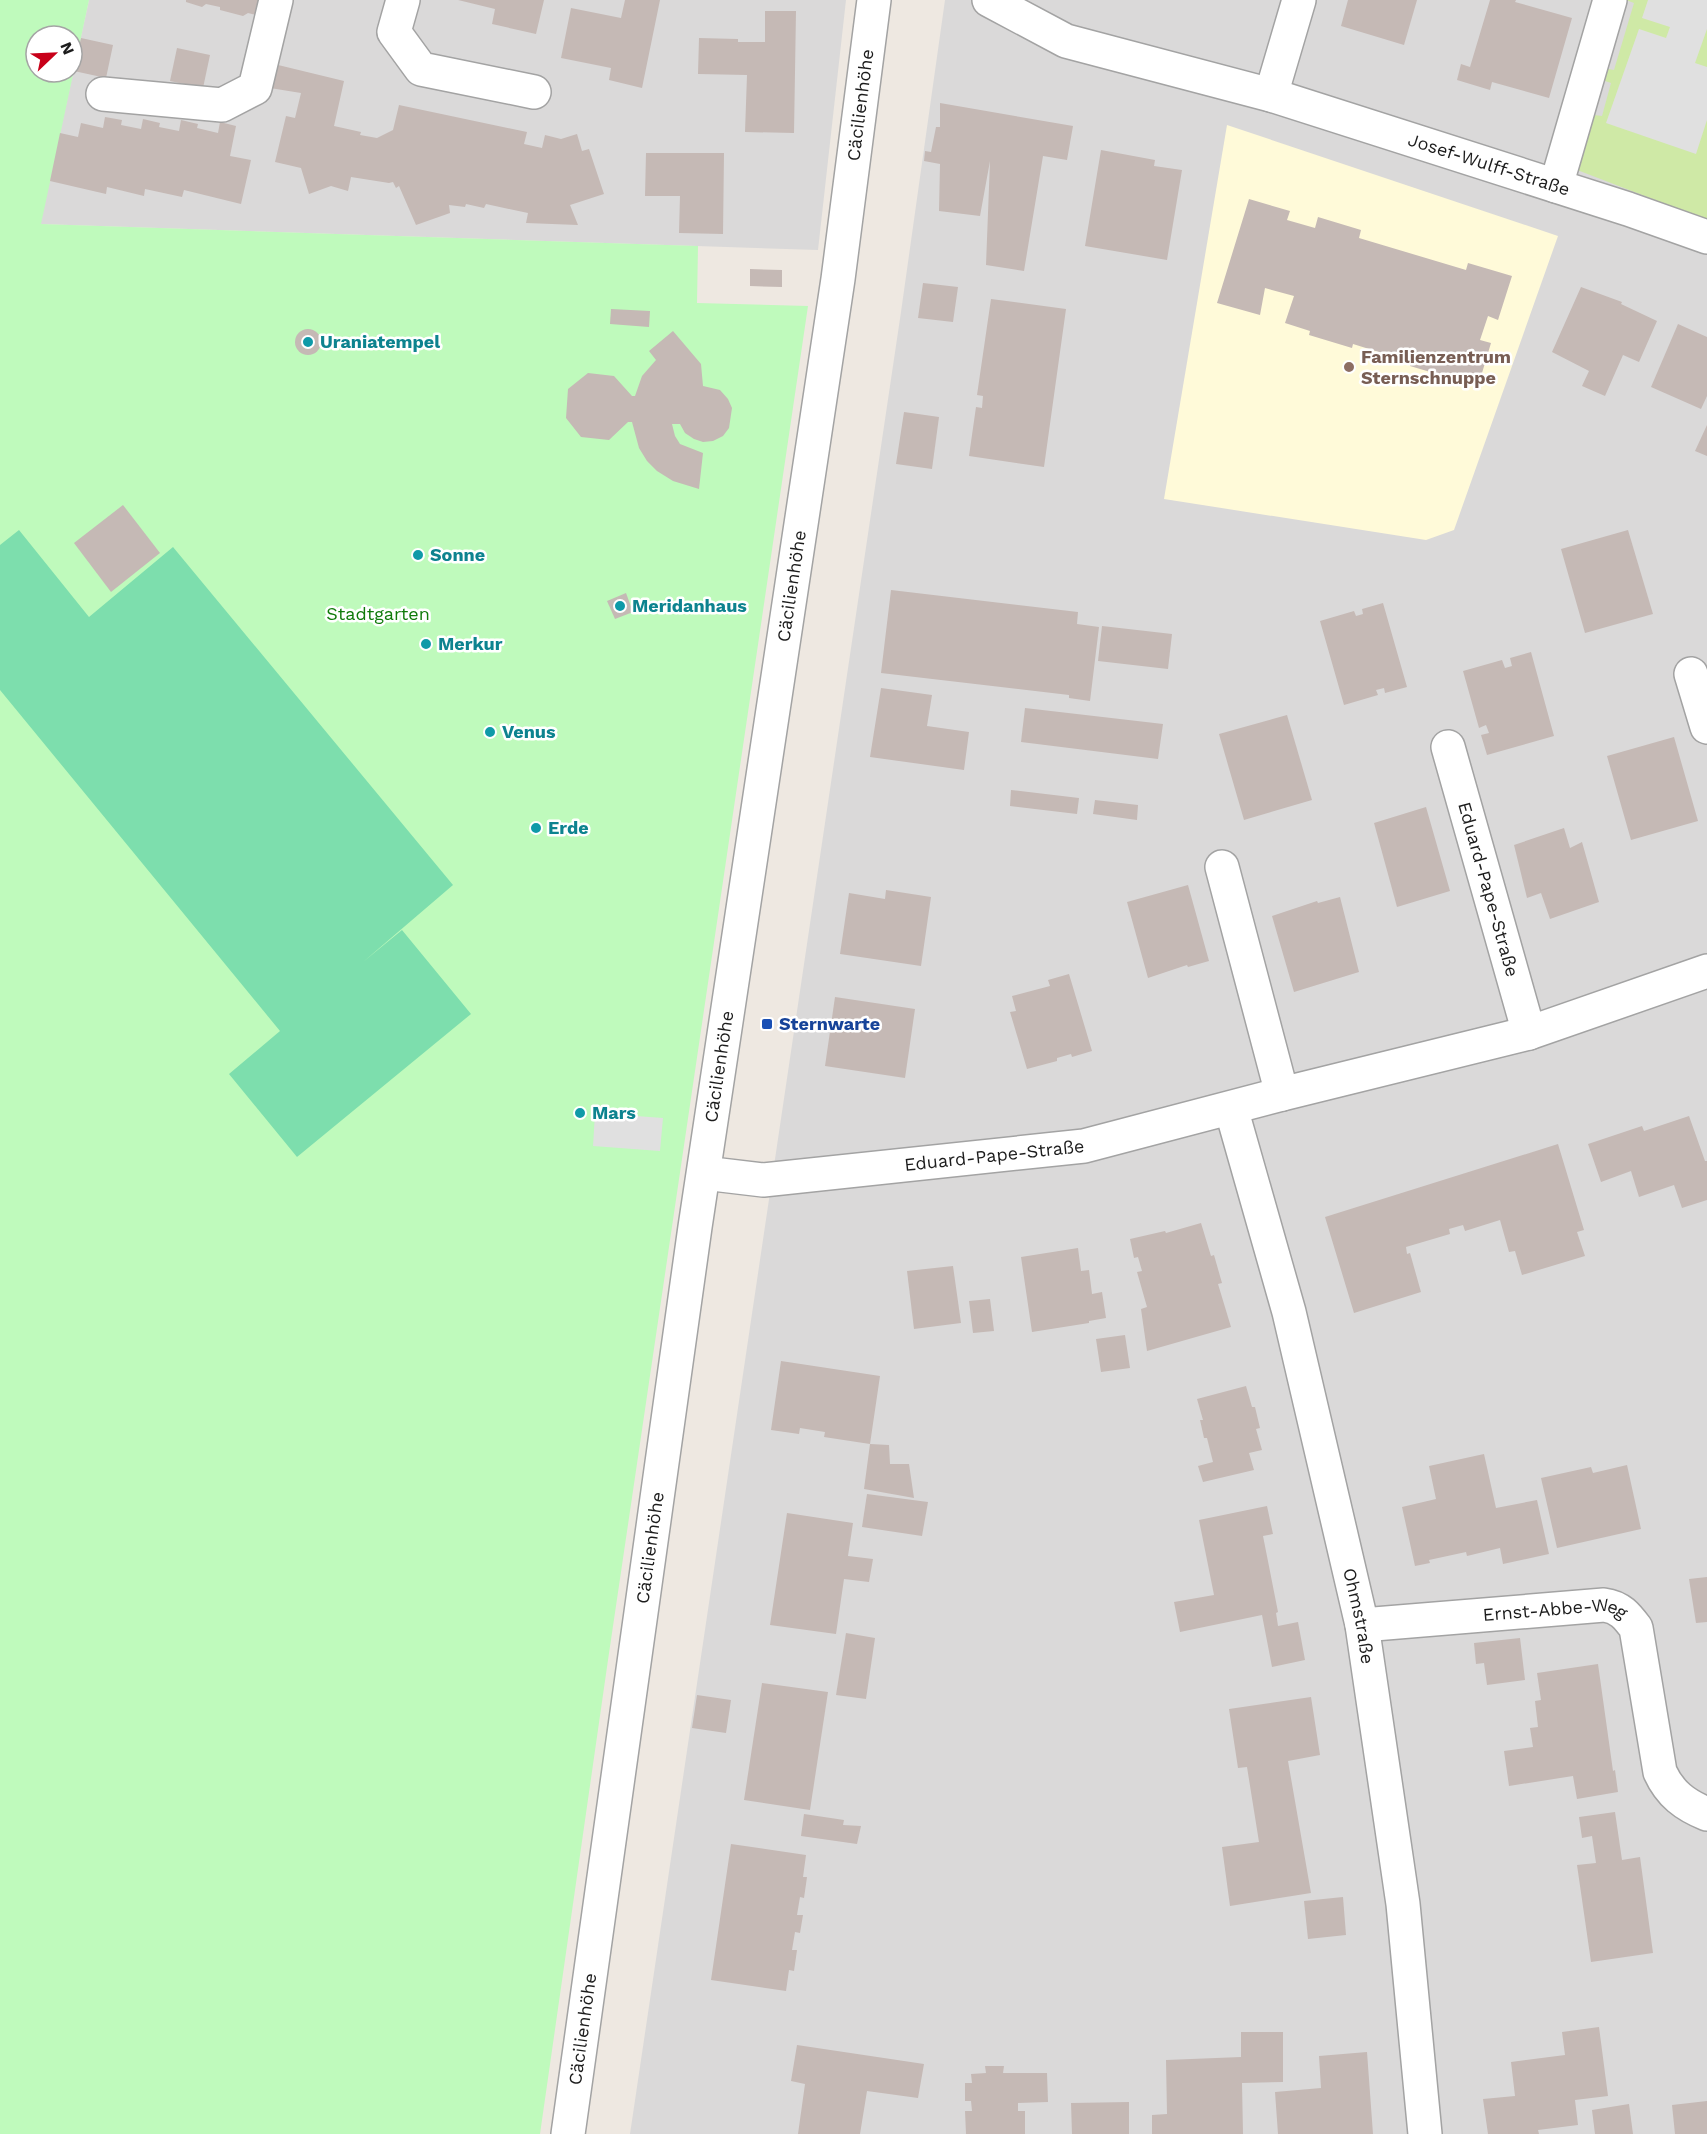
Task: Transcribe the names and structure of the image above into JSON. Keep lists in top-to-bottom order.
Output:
{
  "streets": {
    "street": [
      "Cäcilienhöhe",
      "Josef-Wulff-Straße",
      "Eduard-Pape-Straße",
      "Ohmstraße",
      "Ernst-Abbe-Weg"
    ]
  },
  "crossings": [
    ["Cäcilienhöhe", "Eduard-Pape-Straße"],
    ["Eduard-Pape-Straße", "Ohmstraße"],
    ["Ohmstraße", "Ernst-Abbe-Weg"]
  ],
  "parks": ["Stadtgarten"],
  "places": {
    "other": [
      "Uraniatempel",
      "Familienzentrum Sternschnuppe",
      "Sonne",
      "Meridanhaus",
      "Merkur",
      "Venus",
      "Erde",
      "Mars"
    ],
    "transit": ["Sternwarte"]
  },
  "north": "top right"
}
